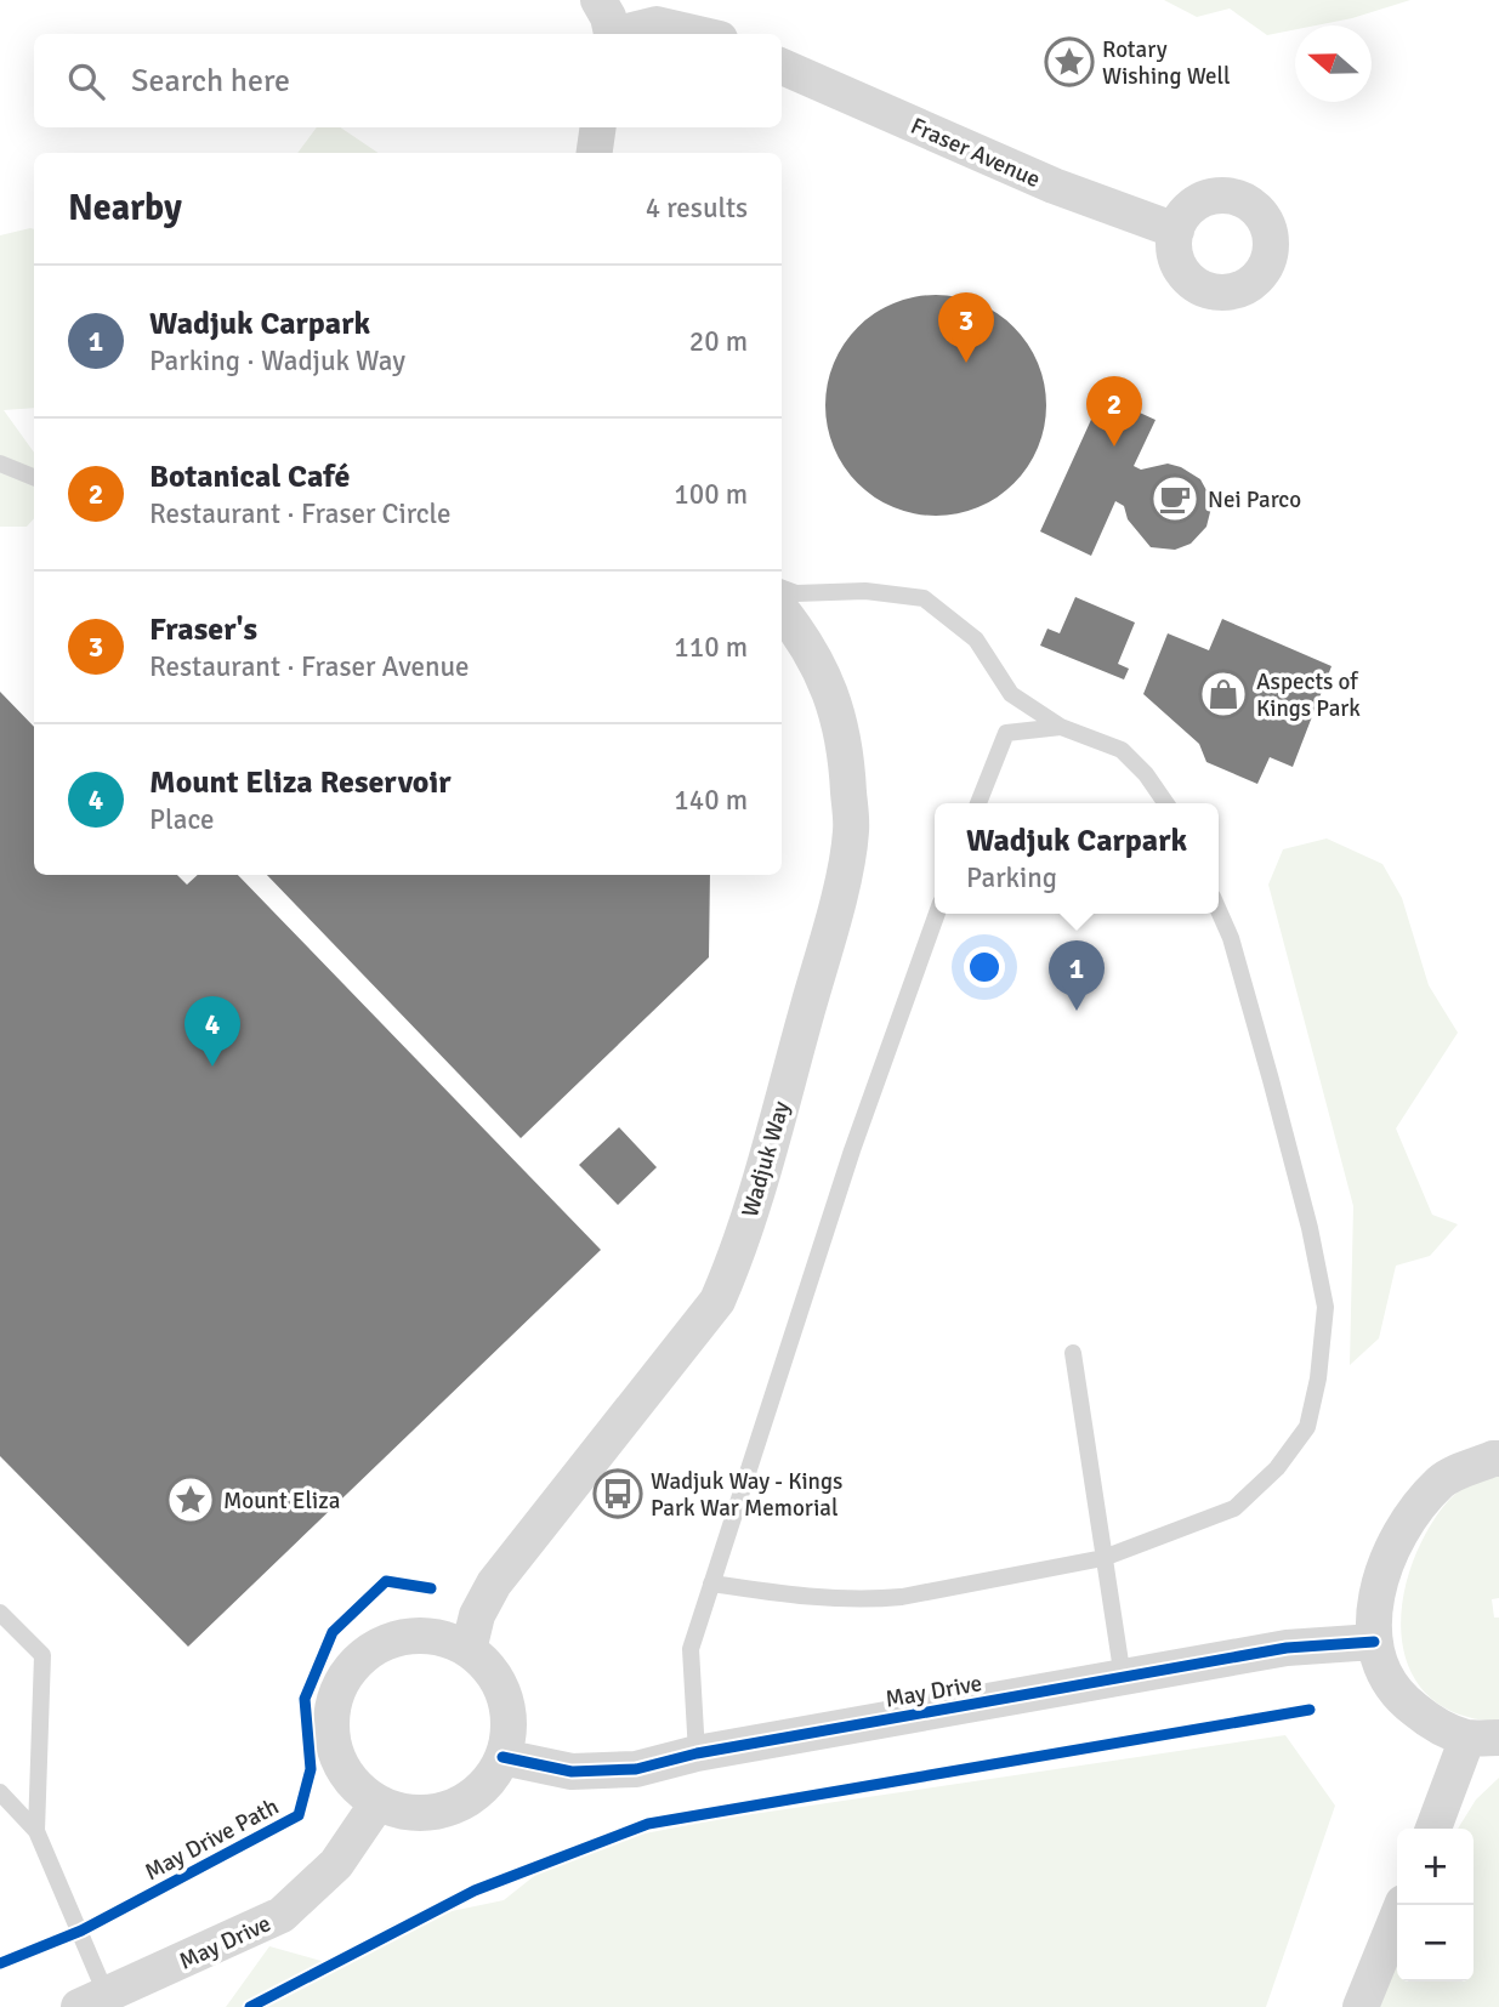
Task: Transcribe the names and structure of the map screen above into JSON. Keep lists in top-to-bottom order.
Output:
{
  "streets": {
    "street": ["Fraser Avenue", "Wadjuk Way", "May Drive"],
    "cycle path": ["May Drive Path"]
  },
  "crossings": [
    ["Wadjuk Way", "May Drive"]
  ],
  "places": {
    "place": ["Rotary Wishing Well", "Mount Eliza"],
    "cafe": ["Nei Parco"],
    "shop": ["Aspects of Kings Park"],
    "bus stop": ["Wadjuk Way - Kings Park War Memorial"]
  },
  "north": "left",
  "page": {
    "search": "Search here",
    "heading": ["Nearby", "4 results"],
    "list": [
      {
        "mark": "1",
        "name": "Wadjuk Carpark",
        "note": "Parking · Wadjuk Way",
        "value": "20 m"
      },
      {
        "mark": "2",
        "name": "Botanical Café",
        "note": "Restaurant · Fraser Circle",
        "value": "100 m"
      },
      {
        "mark": "3",
        "name": "Fraser's",
        "note": "Restaurant · Fraser Avenue",
        "value": "110 m"
      },
      {
        "mark": "4",
        "name": "Mount Eliza Reservoir",
        "note": "Place",
        "value": "140 m"
      }
    ],
    "pins": [
      "3",
      "2",
      "1",
      "4"
    ],
    "popup": ["Wadjuk Carpark", "Parking"],
    "map_buttons": ["+", "−"]
  }
}
